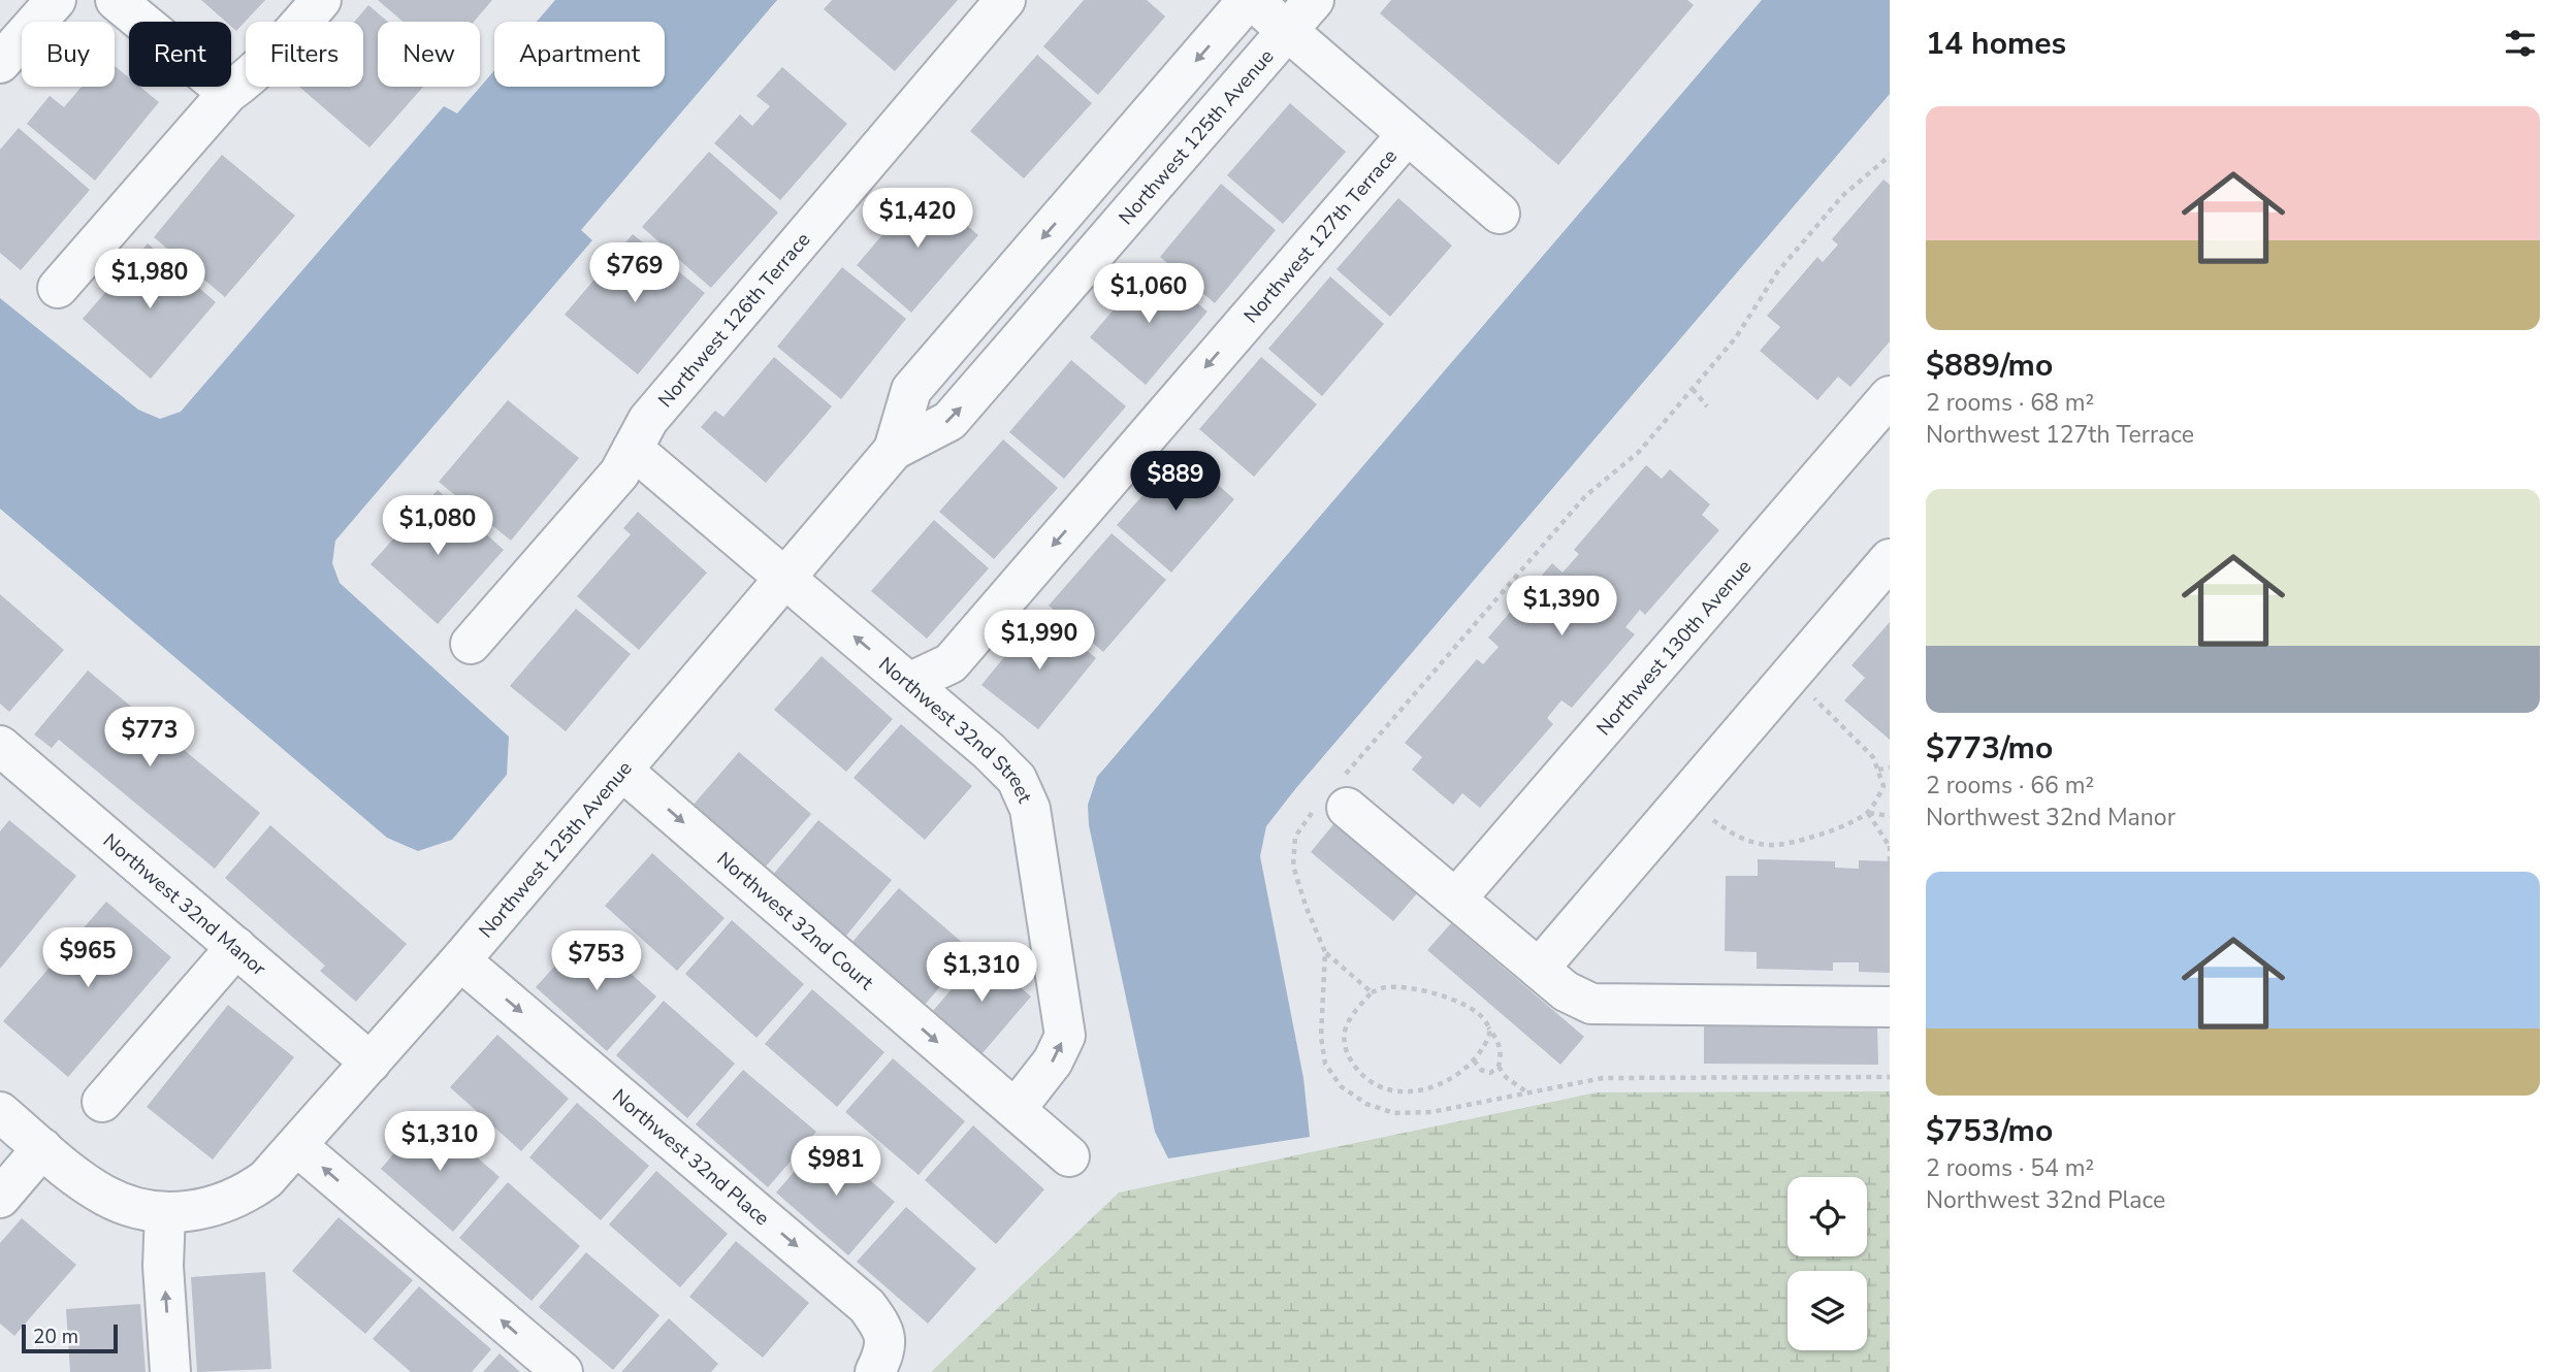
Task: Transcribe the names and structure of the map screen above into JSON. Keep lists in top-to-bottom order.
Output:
{
  "streets": {
    "street": [
      "Northwest 125th Avenue",
      "Northwest 127th Terrace",
      "Northwest 126th Terrace",
      "Northwest 130th Avenue",
      "Northwest 32nd Street",
      "Northwest 32nd Manor",
      "Northwest 32nd Court",
      "Northwest 32nd Place"
    ]
  },
  "crossings": [
    ["Northwest 125th Avenue", "Northwest 32nd Street"],
    ["Northwest 125th Avenue", "Northwest 32nd Manor"],
    ["Northwest 125th Avenue", "Northwest 32nd Court"],
    ["Northwest 125th Avenue", "Northwest 32nd Place"],
    ["Northwest 127th Terrace", "Northwest 32nd Street"],
    ["Northwest 126th Terrace", "Northwest 32nd Street"],
    ["Northwest 32nd Street", "Northwest 32nd Court"]
  ],
  "one_way": ["Northwest 127th Terrace", "Northwest 32nd Street", "Northwest 32nd Court"],
  "scale_bar": "20 m",
  "page": {
    "heading": "14 homes",
    "chip": [
      "Buy",
      "Rent",
      "Filters",
      "New",
      "Apartment"
    ],
    "list": [
      {
        "name": "$889/mo",
        "note": "2 rooms · 68 m² · Northwest 127th Terrace"
      },
      {
        "name": "$773/mo",
        "note": "2 rooms · 66 m² · Northwest 32nd Manor"
      },
      {
        "name": "$753/mo",
        "note": "2 rooms · 54 m² · Northwest 32nd Place"
      }
    ],
    "price": [
      "$1,420",
      "$769",
      "$1,980",
      "$1,060",
      "$889",
      "$1,080",
      "$1,390",
      "$1,990",
      "$773",
      "$965",
      "$753",
      "$1,310",
      "$1,310",
      "$981"
    ],
    "scale": "20 m"
  }
}
